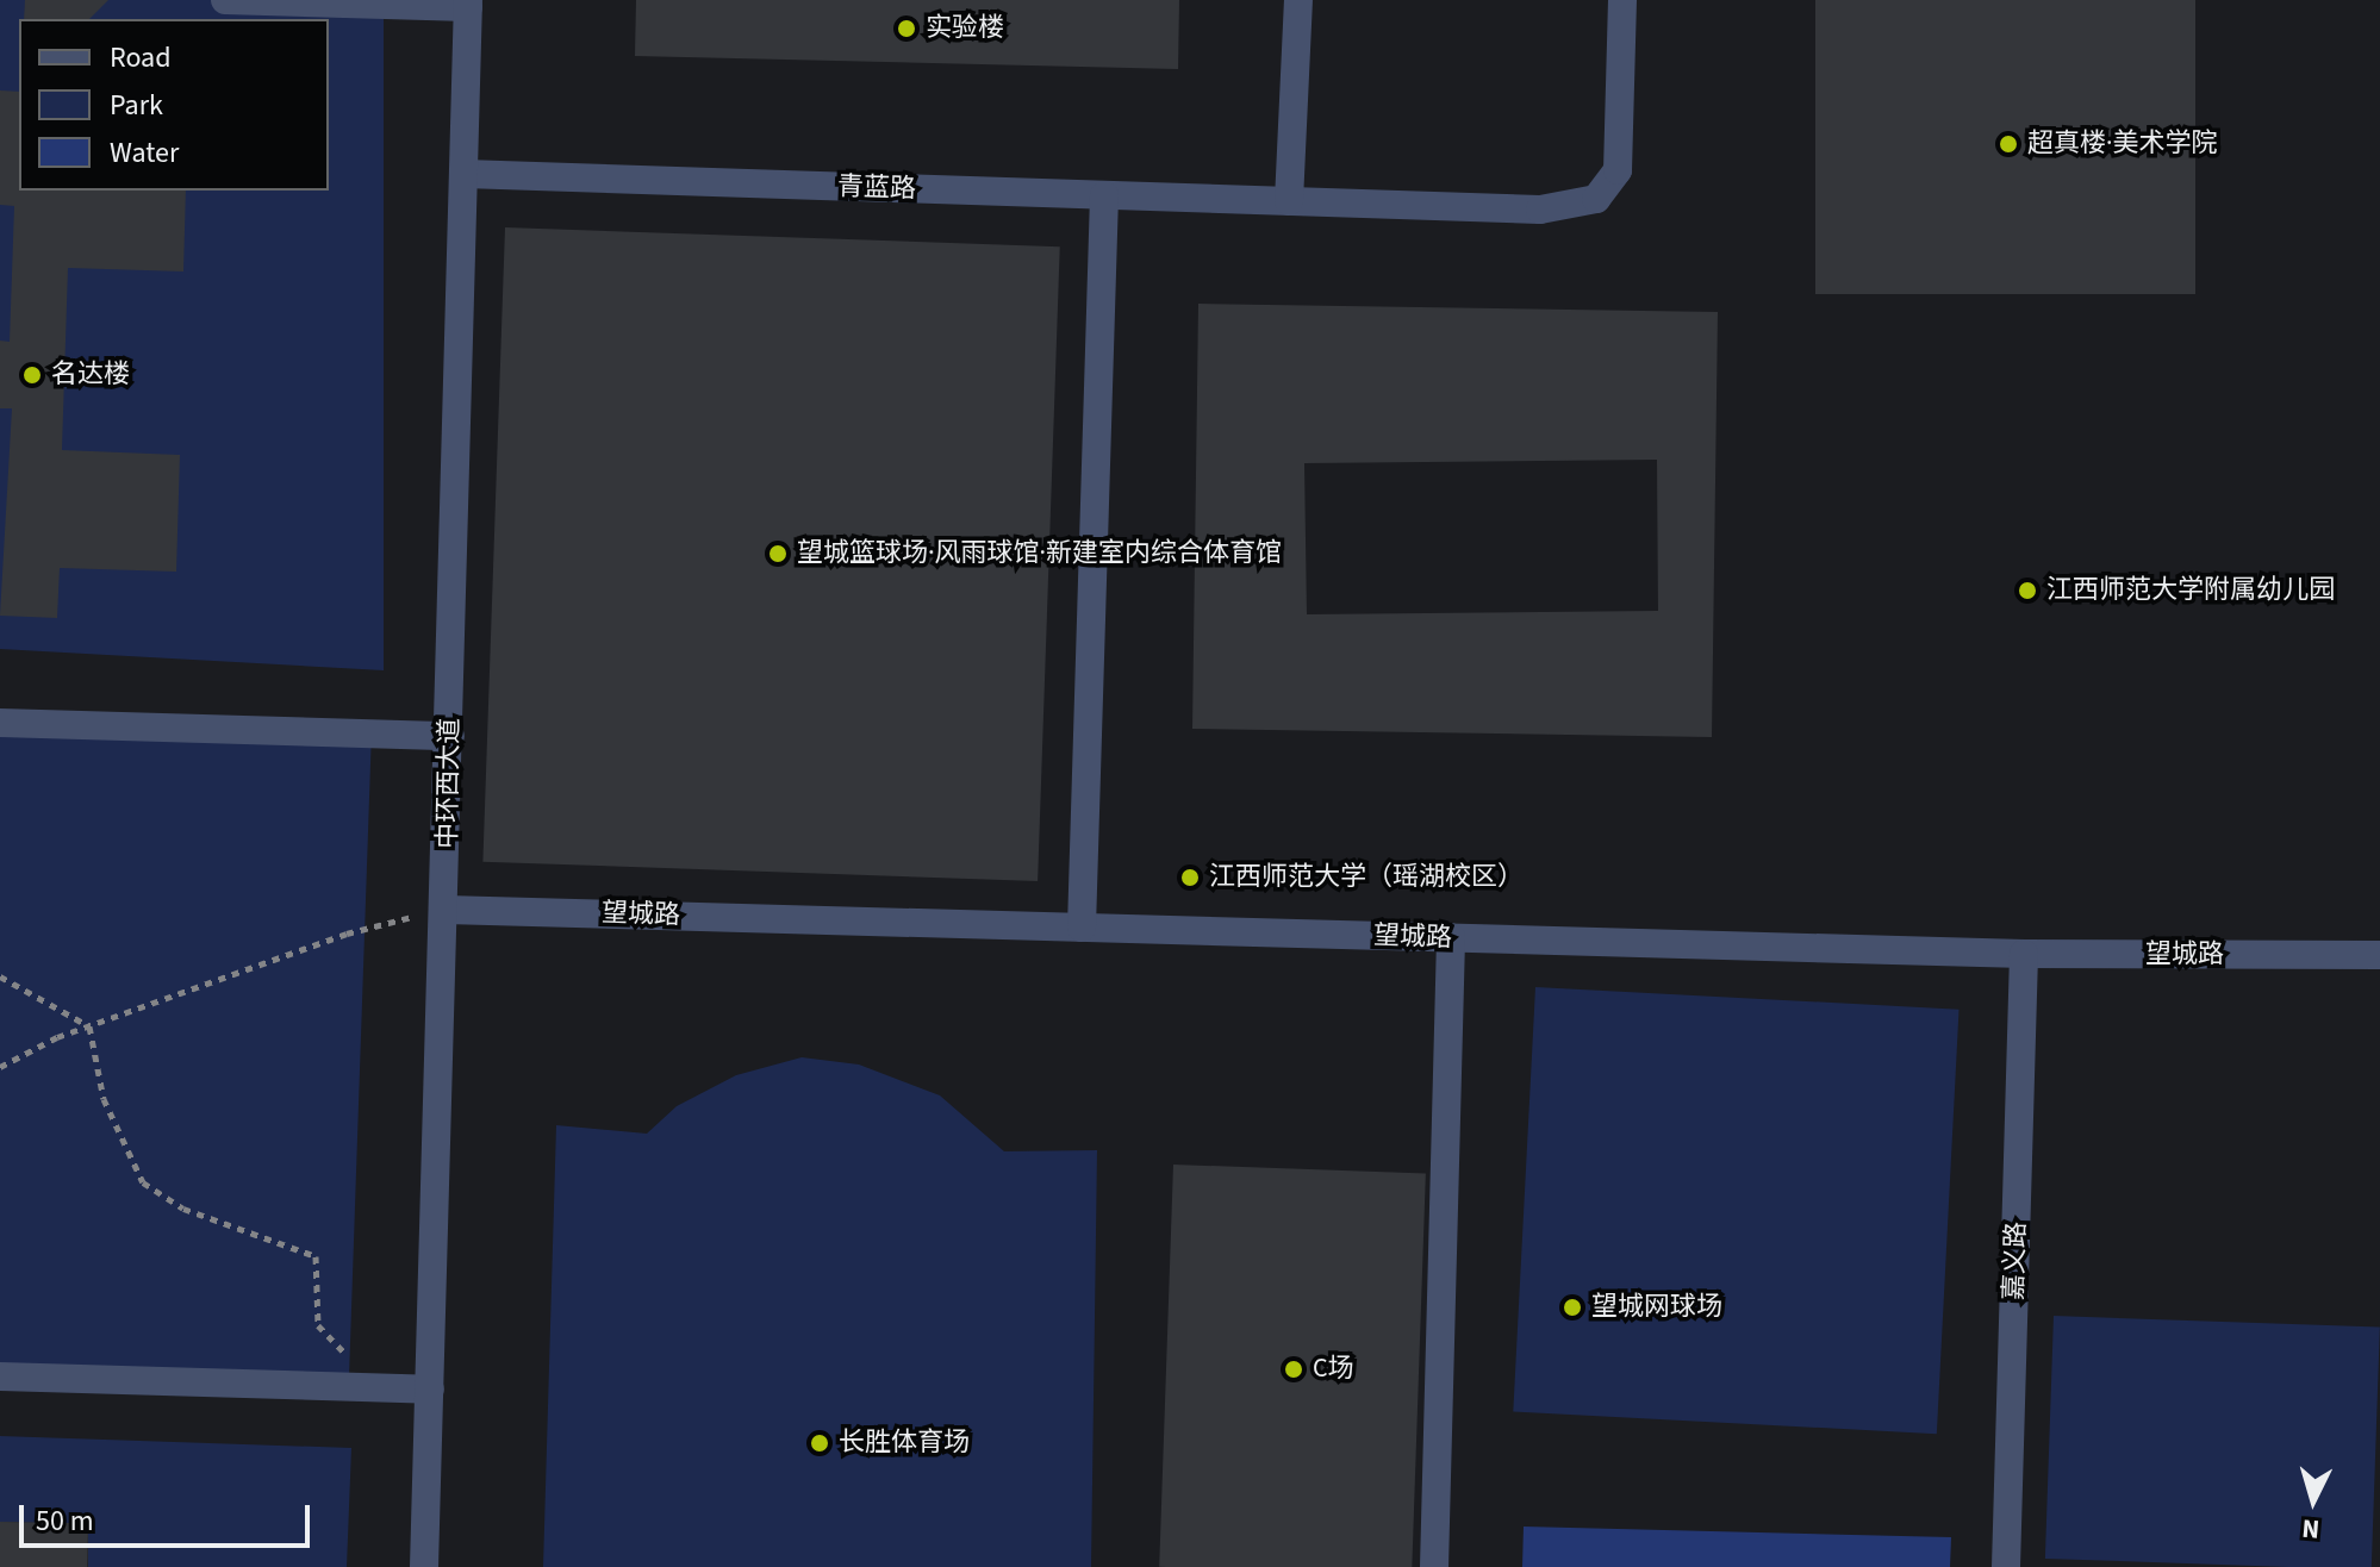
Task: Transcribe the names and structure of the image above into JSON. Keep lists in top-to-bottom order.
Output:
{
  "streets": {
    "street": [
      "青蓝路",
      "中环西大道",
      "望城路",
      "嘉义路"
    ]
  },
  "crossings": [
    ["青蓝路", "中环西大道"],
    ["中环西大道", "望城路"],
    ["望城路", "嘉义路"]
  ],
  "places": [
    "实验楼",
    "超真楼·美术学院",
    "名达楼",
    "望城篮球场·风雨球馆·新建室内综合体育馆",
    "江西师范大学附属幼儿园",
    "江西师范大学（瑶湖校区）",
    "望城网球场",
    "C场",
    "长胜体育场"
  ],
  "legend": ["Road", "Park", "Water"],
  "scale_bar": "50 m",
  "north": "bottom"
}
